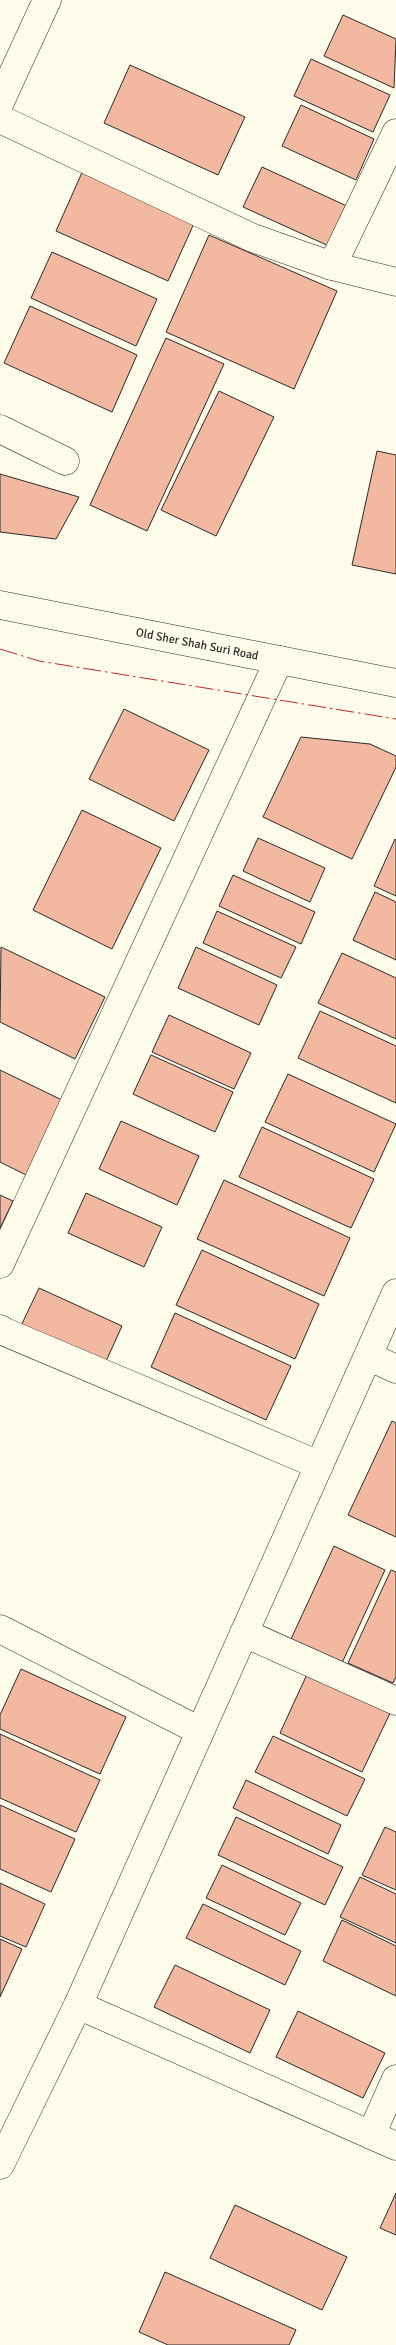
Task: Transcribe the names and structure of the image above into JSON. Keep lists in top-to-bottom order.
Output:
{
  "streets": {
    "street": ["Old Sher Shah Suri Road"]
  }
}
